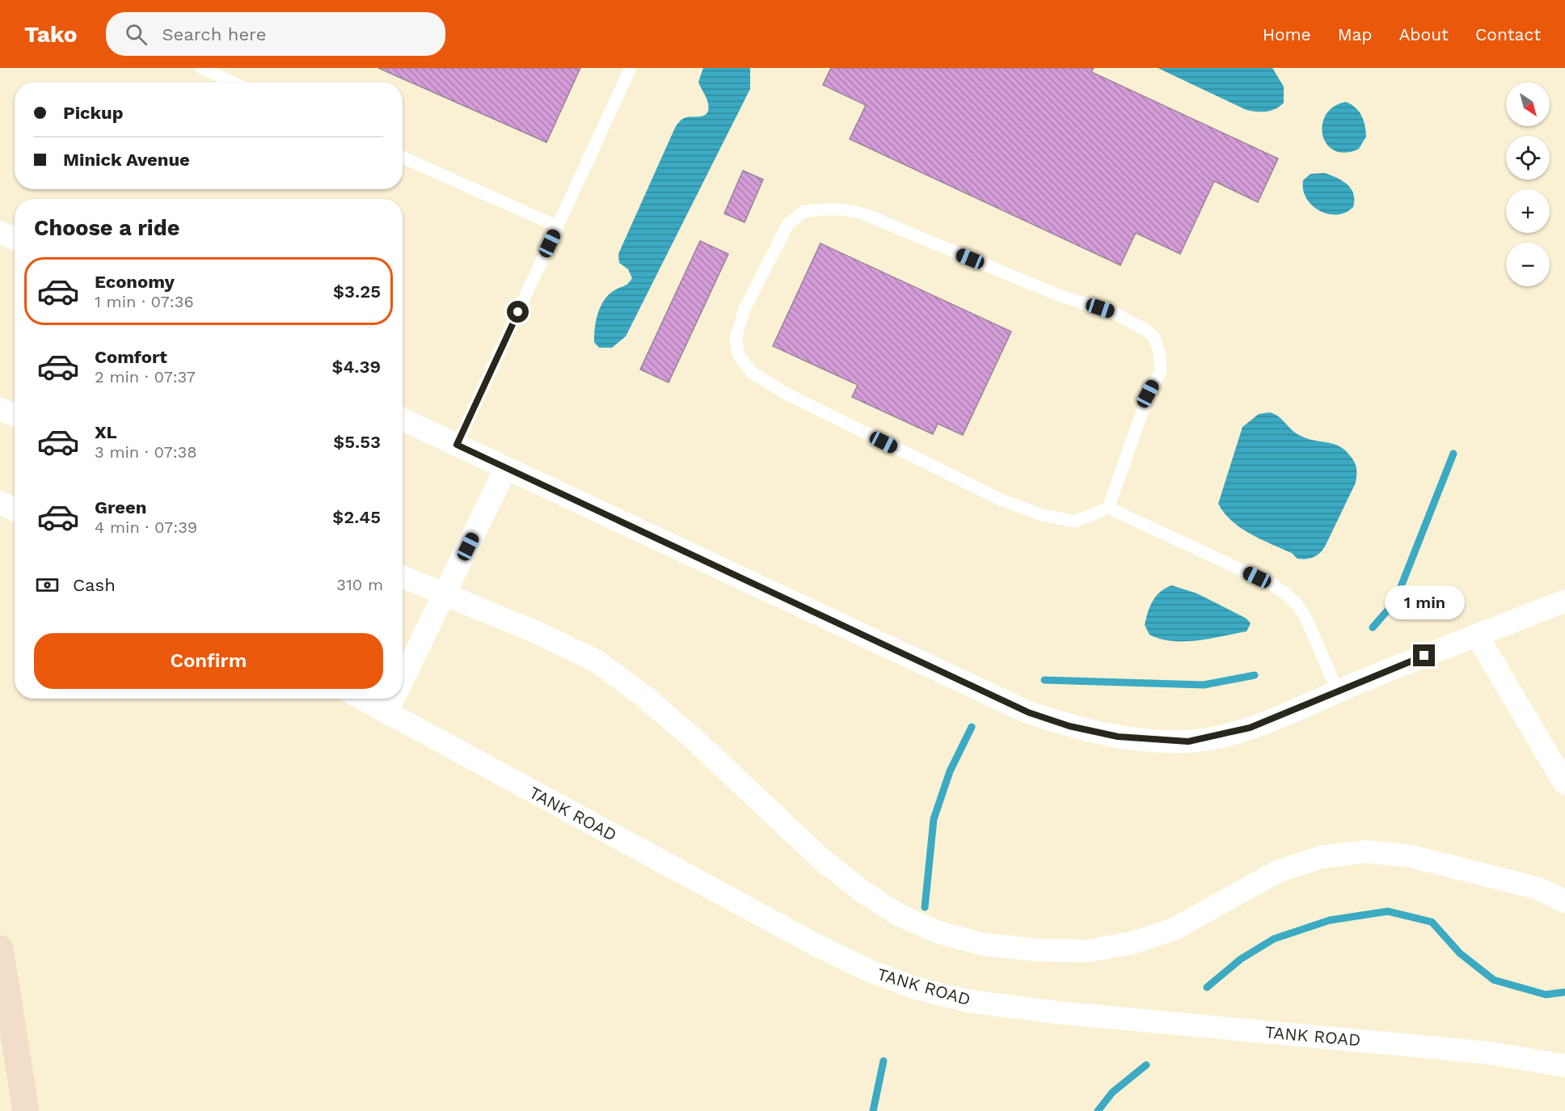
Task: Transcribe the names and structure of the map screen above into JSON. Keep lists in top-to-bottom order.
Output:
{
  "streets": {
    "street": ["TANK ROAD"]
  },
  "north": "bottom right",
  "page": {
    "header": "Tako",
    "search": "Search here",
    "nav": [
      "Home",
      "Map",
      "About",
      "Contact"
    ],
    "map_buttons": ["+", "−"],
    "banner": ["Pickup", "Minick Avenue"],
    "heading": "Choose a ride",
    "list": [
      {
        "name": "Economy",
        "note": "1 min · 07:36",
        "value": "$3.25"
      },
      {
        "name": "Comfort",
        "note": "2 min · 07:37",
        "value": "$4.39"
      },
      {
        "name": "XL",
        "note": "3 min · 07:38",
        "value": "$5.53"
      },
      {
        "name": "Green",
        "note": "4 min · 07:39",
        "value": "$2.45"
      }
    ],
    "pay": ["Cash", "310 m"],
    "bubble": "1 min",
    "buttons": "Confirm"
  }
}
